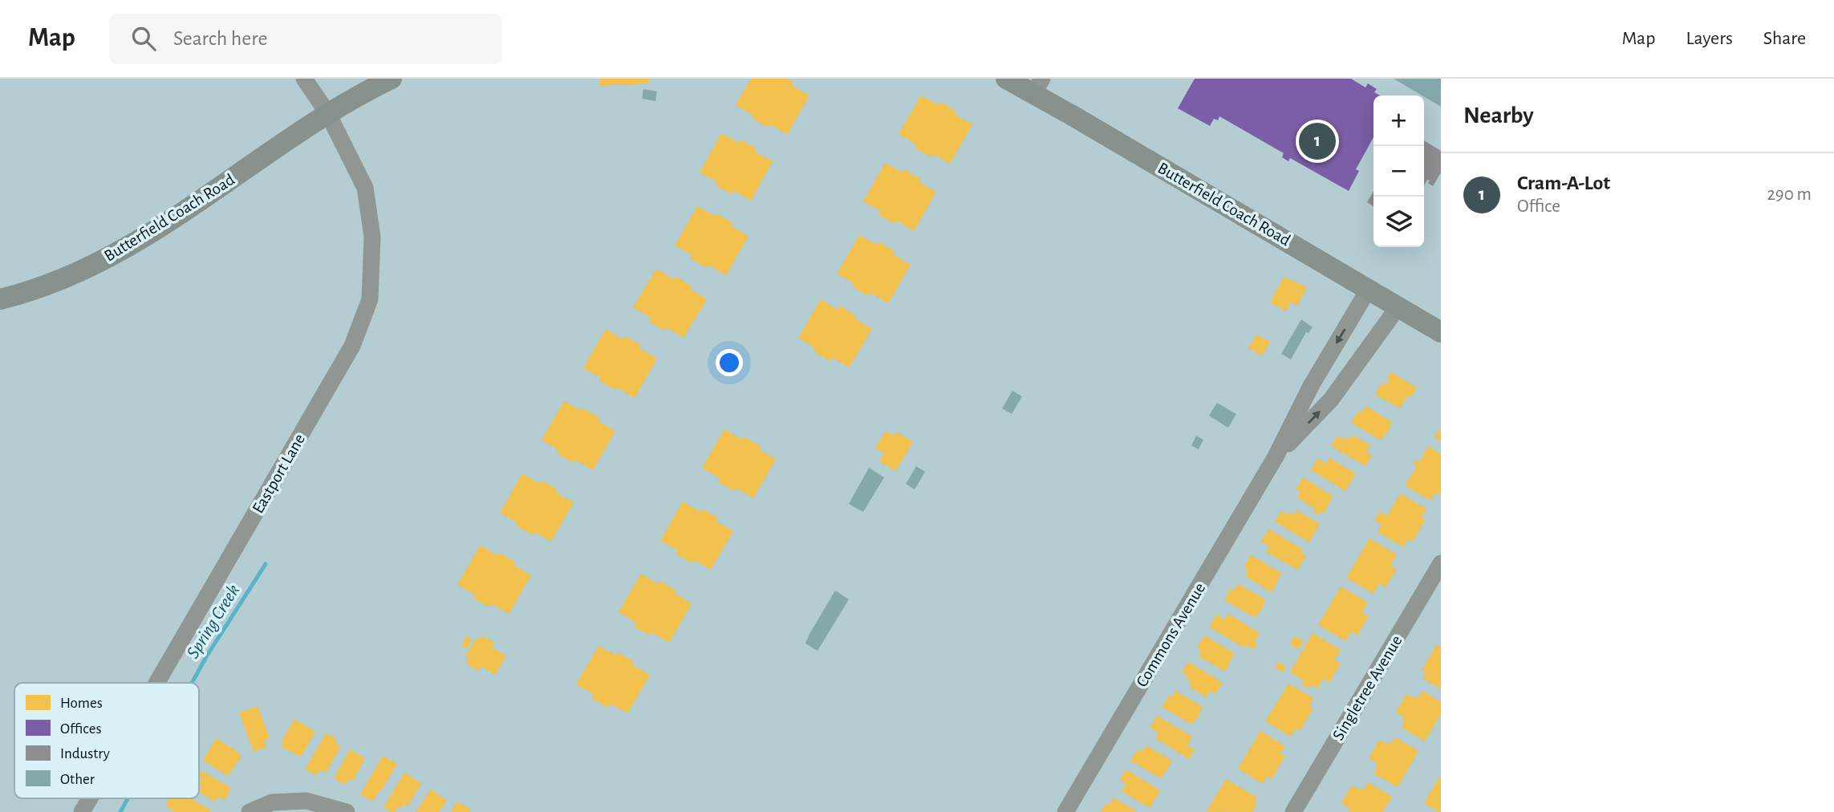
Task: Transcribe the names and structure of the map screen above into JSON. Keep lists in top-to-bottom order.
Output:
{
  "streets": {
    "main road": ["Butterfield Coach Road"],
    "street": ["Eastport Lane", "Commons Avenue", "Singletree Avenue"]
  },
  "crossings": [
    ["Butterfield Coach Road", "Eastport Lane"],
    ["Butterfield Coach Road", "Commons Avenue"]
  ],
  "water": ["Spring Creek"],
  "legend": [
    "Homes",
    "Offices",
    "Industry",
    "Other"
  ],
  "page": {
    "header": "Map",
    "search": "Search here",
    "nav": ["Map", "Layers", "Share"],
    "heading": "Nearby",
    "map_buttons": ["+", "−"],
    "pins": "1",
    "list": [
      {
        "mark": "1",
        "name": "Cram-A-Lot",
        "note": "Office",
        "value": "290 m"
      }
    ]
  }
}
